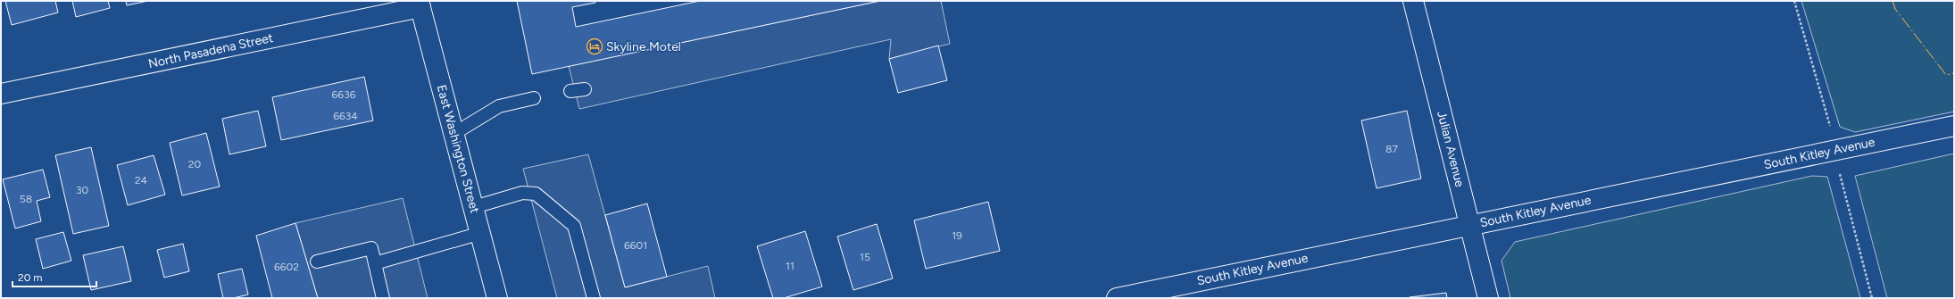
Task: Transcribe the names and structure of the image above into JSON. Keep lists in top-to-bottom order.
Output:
{
  "streets": {
    "street": [
      "North Pasadena Street",
      "East Washington Street",
      "Julian Avenue",
      "South Kitley Avenue"
    ]
  },
  "crossings": [
    ["North Pasadena Street", "East Washington Street"],
    ["Julian Avenue", "South Kitley Avenue"]
  ],
  "places": {
    "hotel": ["Skyline Motel"]
  },
  "house_numbers": [
    "6636",
    "6634",
    "87",
    "20",
    "24",
    "30",
    "58",
    "19",
    "6601",
    "15",
    "11",
    "6602"
  ],
  "scale_bar": "20 m"
}
